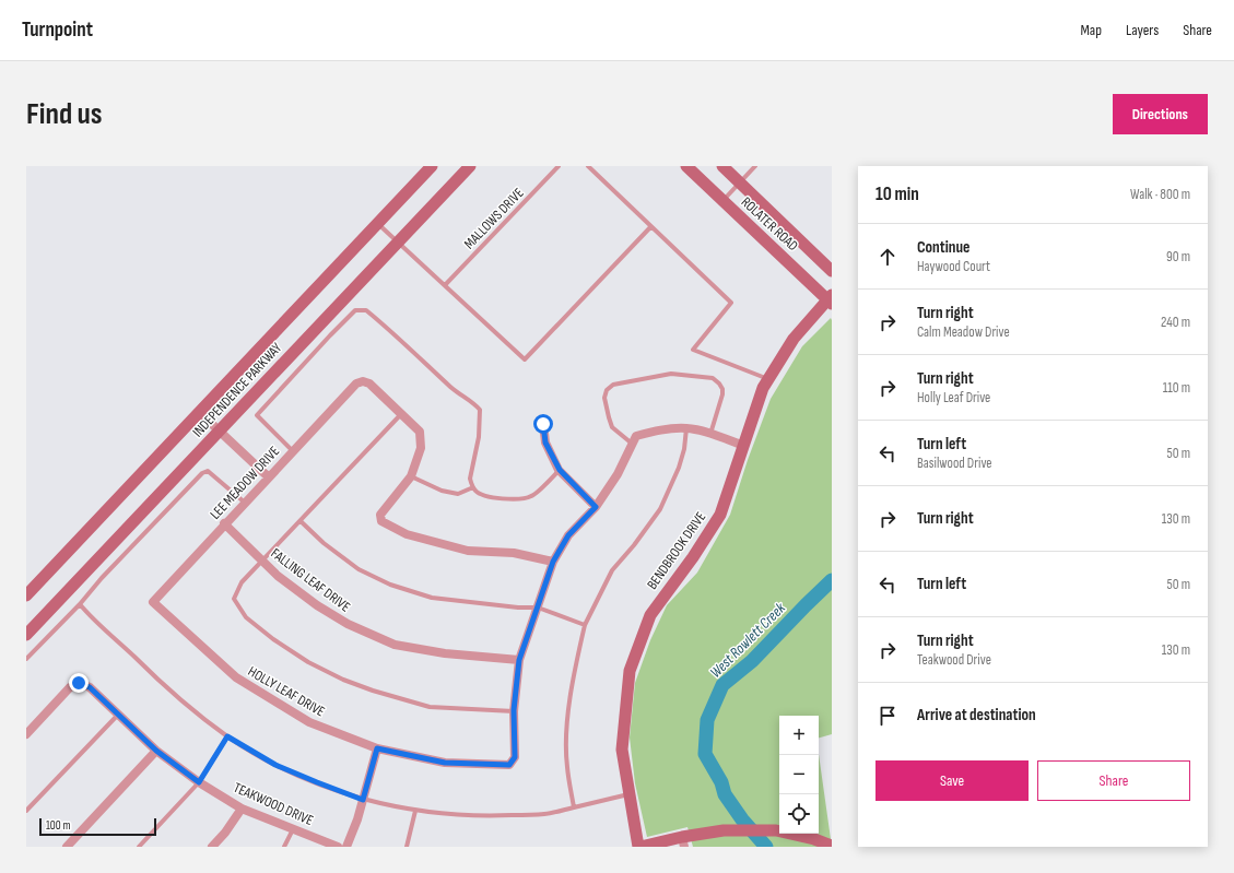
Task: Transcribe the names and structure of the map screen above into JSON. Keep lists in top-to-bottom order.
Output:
{
  "streets": {
    "main road": ["ROLATER ROAD", "INDEPENDENCE PARKWAY", "BENDBROOK DRIVE"],
    "street": [
      "LEE MEADOW DRIVE",
      "FALLING LEAF DRIVE",
      "HOLLY LEAF DRIVE",
      "TEAKWOOD DRIVE"
    ],
    "lane": ["MALLOWS DRIVE"]
  },
  "crossings": [
    ["ROLATER ROAD", "BENDBROOK DRIVE"],
    ["LEE MEADOW DRIVE", "FALLING LEAF DRIVE"],
    ["LEE MEADOW DRIVE", "HOLLY LEAF DRIVE"]
  ],
  "water": ["West Rowlett Creek"],
  "scale_bar": "100 m",
  "page": {
    "header": "Turnpoint",
    "nav": ["Map", "Layers", "Share"],
    "buttons": [
      "Directions",
      ["Save", "Share"]
    ],
    "title": "Find us",
    "heading": ["10 min", "Walk · 800 m"],
    "list": [
      ["Continue", "Haywood Court", "90 m"],
      ["Turn right", "Calm Meadow Drive", "240 m"],
      ["Turn right", "Holly Leaf Drive", "110 m"],
      ["Turn left", "Basilwood Drive", "50 m"],
      ["Turn right", "130 m"],
      ["Turn left", "50 m"],
      ["Turn right", "Teakwood Drive", "130 m"],
      "Arrive at destination"
    ],
    "map_buttons": ["+", "−"],
    "scale": "100 m"
  }
}
